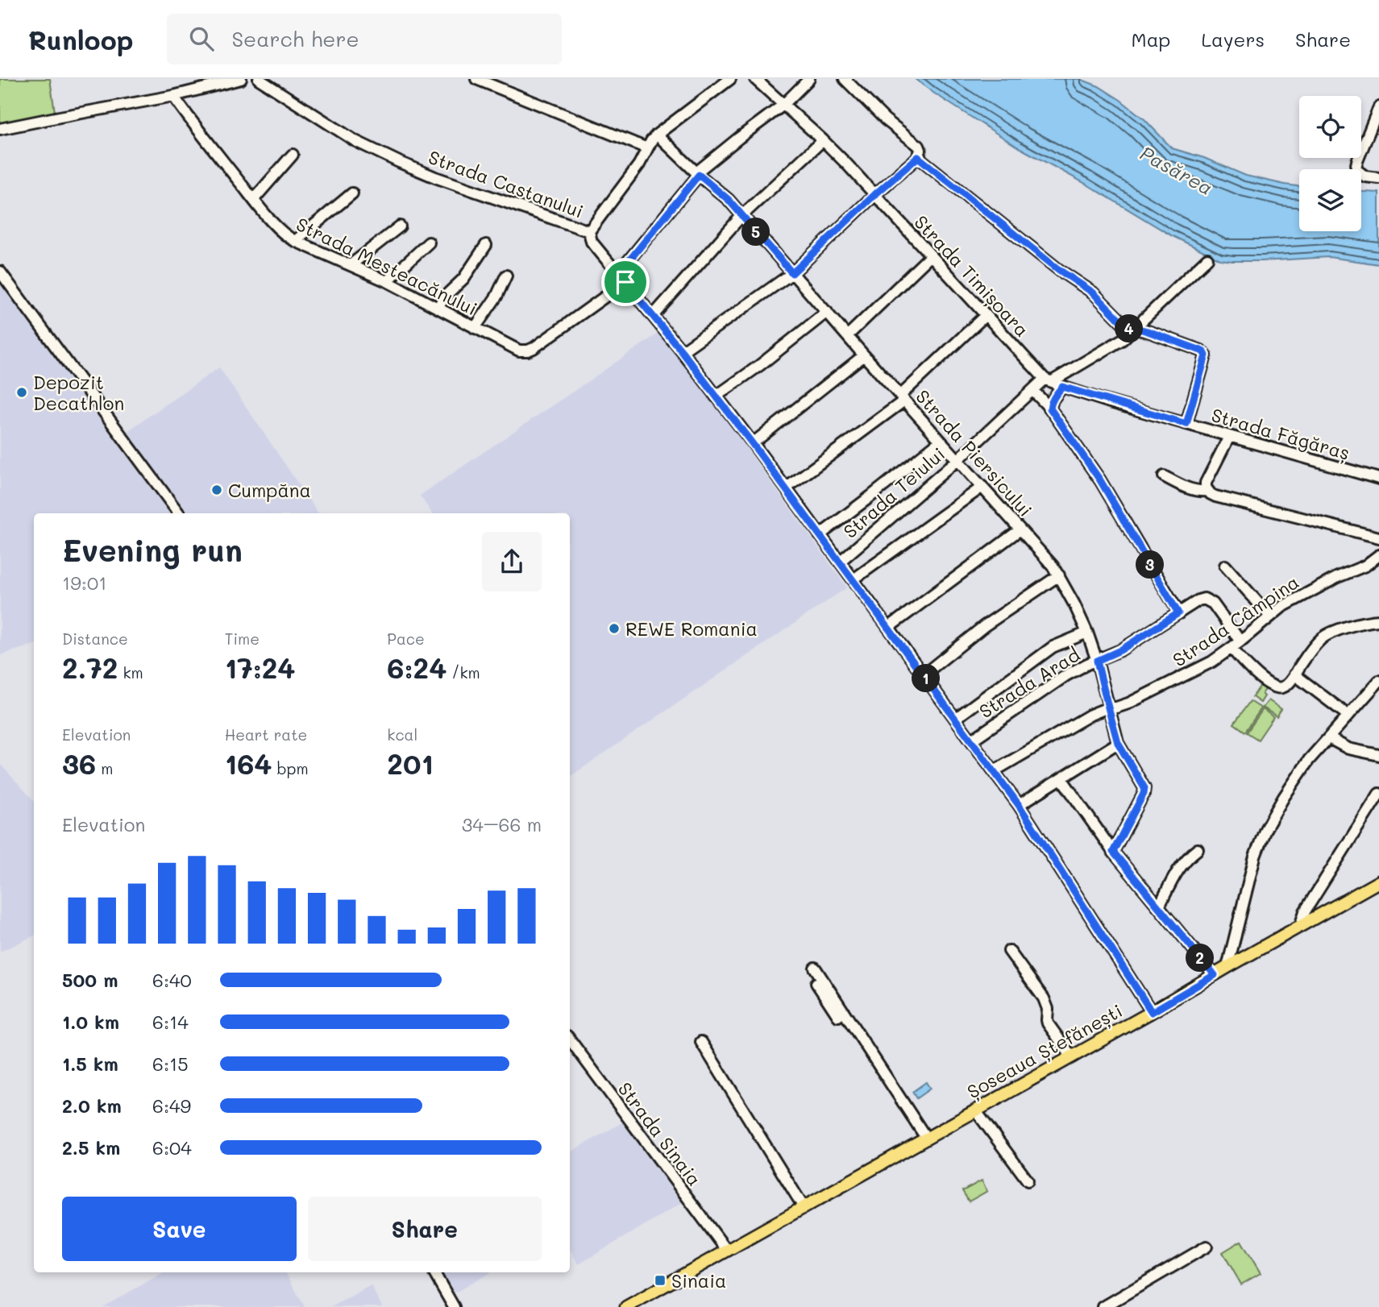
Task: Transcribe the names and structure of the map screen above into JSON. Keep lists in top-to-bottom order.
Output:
{
  "streets": {
    "main road": ["Șoseaua Ștefănești"],
    "street": [
      "Strada Castanului",
      "Strada Mesteacănului",
      "Strada Timișoara",
      "Strada Făgăraș",
      "Strada Piersicului",
      "Strada Teiului",
      "Strada Câmpina",
      "Strada Arad",
      "Strada Sinaia"
    ]
  },
  "crossings": [
    ["Strada Castanului", "Strada Piersicului"],
    ["Strada Timișoara", "Strada Făgăraș"],
    ["Strada Timișoara", "Strada Teiului"],
    ["Strada Făgăraș", "Strada Teiului"],
    ["Strada Piersicului", "Strada Teiului"],
    ["Strada Piersicului", "Strada Câmpina"],
    ["Strada Piersicului", "Strada Arad"],
    ["Strada Câmpina", "Strada Arad"],
    ["Șoseaua Ștefănești", "Strada Sinaia"]
  ],
  "water": ["Pasărea"],
  "places": {
    "other": ["Depozit Decathlon", "Cumpăna", "REWE Romania"],
    "transit": ["Sinaia"]
  },
  "page": {
    "header": "Runloop",
    "search": "Search here",
    "nav": ["Map", "Layers", "Share"],
    "pins": [
      "5",
      "4",
      "3",
      "1",
      "2"
    ],
    "heading": ["Evening run", "19:01"],
    "stats": [
      ["Distance", "2.72 km"],
      ["Time", "17:24"],
      ["Pace", "6:24 /km"],
      ["Elevation", "36 m"],
      ["Heart rate", "164 bpm"],
      ["kcal", "201"]
    ],
    "chart": ["Elevation", "34–66 m"],
    "list": [
      {
        "name": "500 m",
        "note": "6:40"
      },
      {
        "name": "1.0 km",
        "note": "6:14"
      },
      {
        "name": "1.5 km",
        "note": "6:15"
      },
      {
        "name": "2.0 km",
        "note": "6:49"
      },
      {
        "name": "2.5 km",
        "note": "6:04"
      }
    ],
    "buttons": ["Save", "Share"]
  }
}
